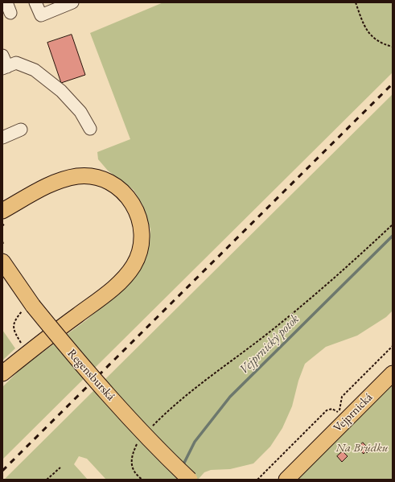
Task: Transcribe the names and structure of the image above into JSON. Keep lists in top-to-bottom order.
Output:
{
  "streets": {
    "main road": ["Regensburská", "Vejprnická"]
  },
  "water": ["Vejprnický potok"],
  "parks": ["Na Brůdku"]
}
